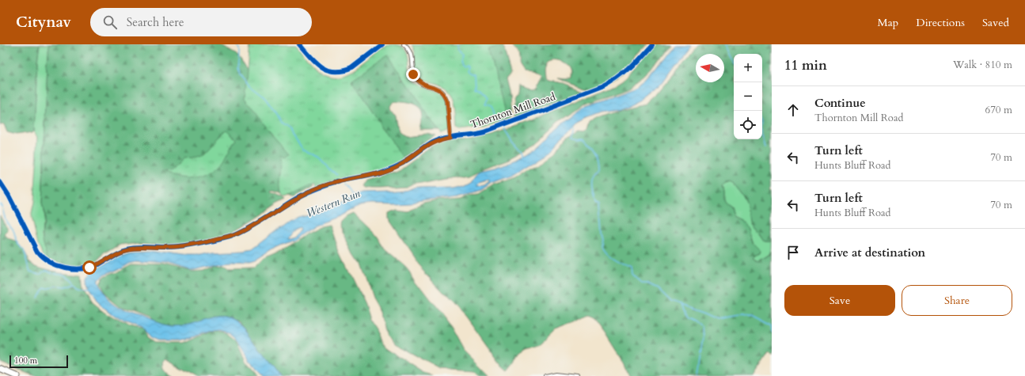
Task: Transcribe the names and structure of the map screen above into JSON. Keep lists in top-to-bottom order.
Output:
{
  "streets": {
    "street": ["Thornton Mill Road"]
  },
  "water": ["Western Run"],
  "scale_bar": "100 m",
  "north": "left",
  "page": {
    "header": "Citynav",
    "search": "Search here",
    "nav": ["Map", "Directions", "Saved"],
    "heading": ["11 min", "Walk · 810 m"],
    "map_buttons": ["+", "−"],
    "list": [
      ["Continue", "Thornton Mill Road", "670 m"],
      ["Turn left", "Hunts Bluff Road", "70 m"],
      ["Turn left", "Hunts Bluff Road", "70 m"],
      "Arrive at destination"
    ],
    "buttons": ["Save", "Share"],
    "scale": "100 m"
  }
}
